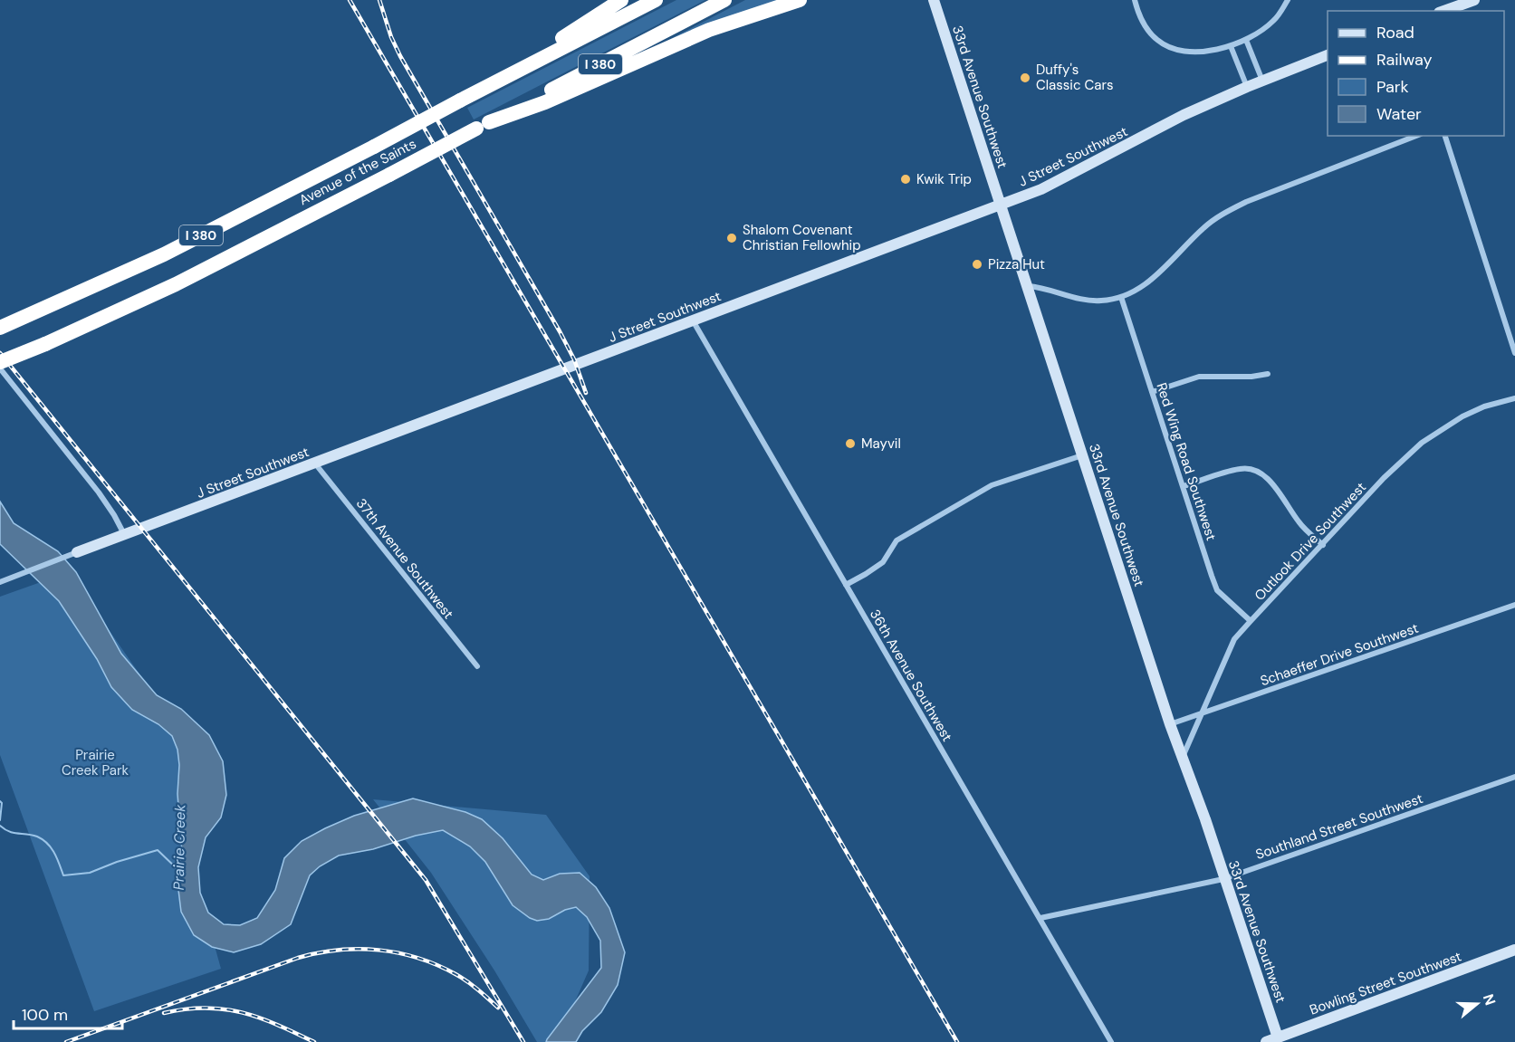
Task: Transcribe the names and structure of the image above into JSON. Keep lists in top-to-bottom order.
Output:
{
  "streets": {
    "highway": ["I 380", "Avenue of the Saints"],
    "street": [
      "33rd Avenue Southwest",
      "J Street Southwest",
      "Red Wing Road Southwest",
      "Outlook Drive Southwest",
      "37th Avenue Southwest",
      "Schaeffer Drive Southwest",
      "36th Avenue Southwest",
      "Southland Street Southwest",
      "Bowling Street Southwest"
    ]
  },
  "crossings": [
    ["33rd Avenue Southwest", "J Street Southwest"],
    ["33rd Avenue Southwest", "Outlook Drive Southwest"],
    ["33rd Avenue Southwest", "Schaeffer Drive Southwest"],
    ["33rd Avenue Southwest", "Southland Street Southwest"],
    ["33rd Avenue Southwest", "Bowling Street Southwest"],
    ["J Street Southwest", "37th Avenue Southwest"],
    ["J Street Southwest", "36th Avenue Southwest"],
    ["Red Wing Road Southwest", "Outlook Drive Southwest"],
    ["Outlook Drive Southwest", "Schaeffer Drive Southwest"],
    ["36th Avenue Southwest", "Southland Street Southwest"]
  ],
  "water": ["Prairie Creek"],
  "parks": ["Prairie Creek Park"],
  "places": [
    "Duffy's Classic Cars",
    "Kwik Trip",
    "Shalom Covenant Christian Fellowhip",
    "Pizza Hut",
    "Mayvil"
  ],
  "legend": [
    "Road",
    "Railway",
    "Park",
    "Water"
  ],
  "scale_bar": "100 m",
  "north": "right"
}
